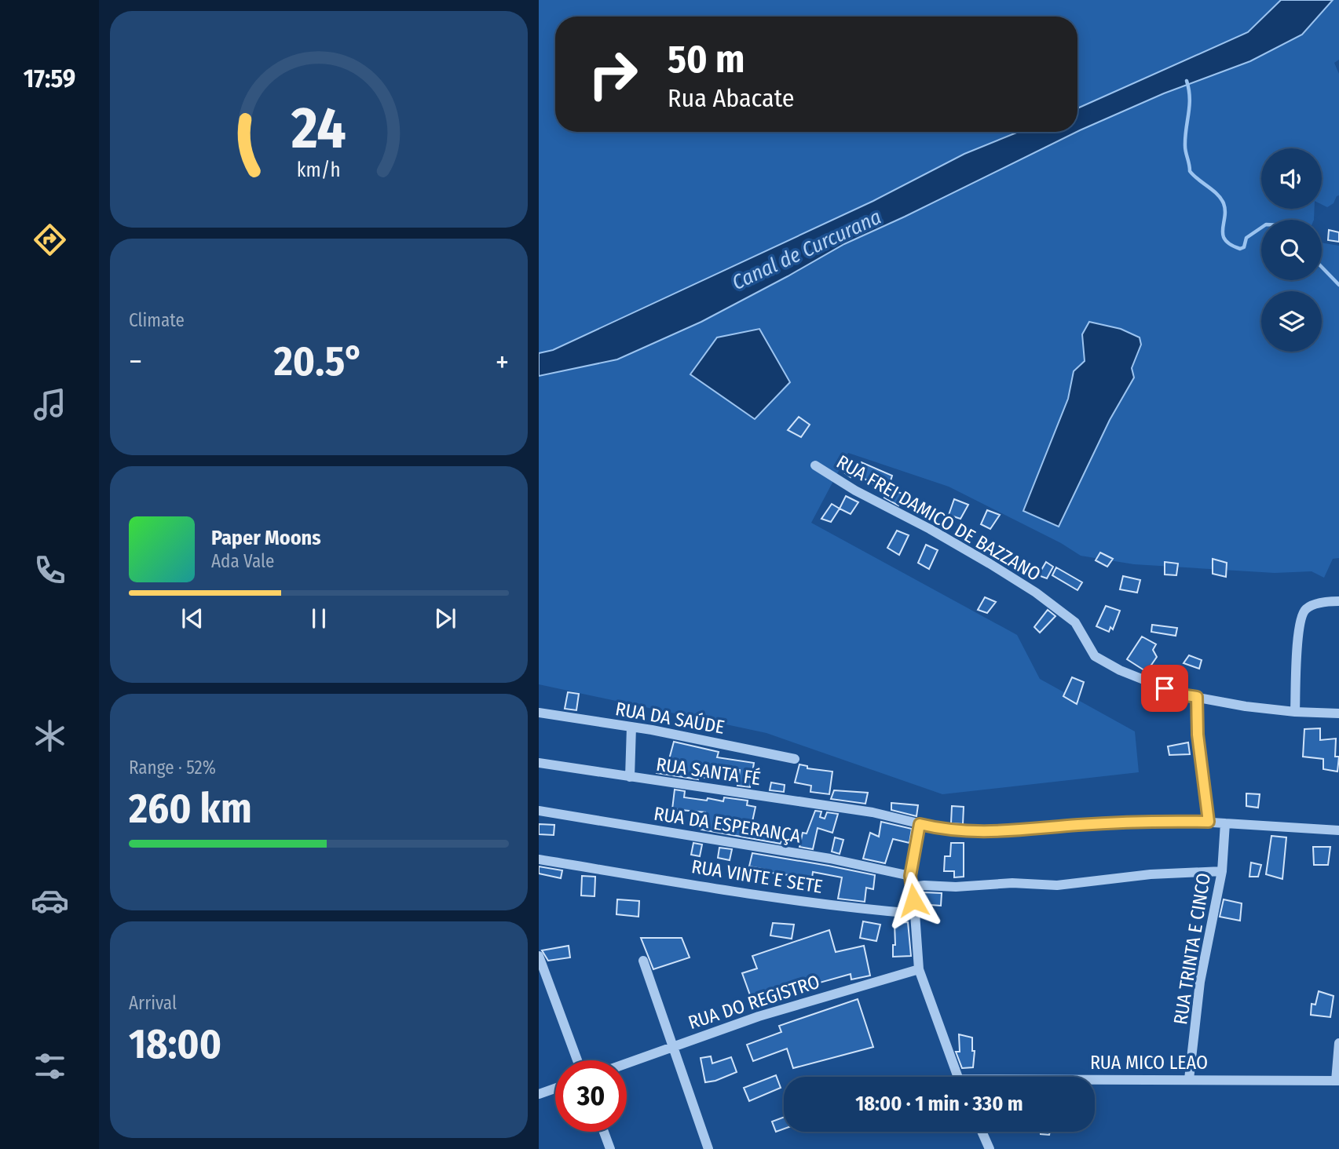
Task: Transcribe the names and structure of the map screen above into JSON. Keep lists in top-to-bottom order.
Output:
{
  "streets": {
    "street": [
      "RUA FREI DAMICO DE BAZZANO",
      "RUA DA SAÚDE",
      "RUA SANTA FÉ",
      "RUA DA ESPERANÇA",
      "RUA VINTE E SETE",
      "RUA TRINTA E CINCO",
      "RUA DO REGISTRO",
      "RUA MICO LEAO"
    ]
  },
  "crossings": [
    ["RUA SANTA FÉ", "RUA TRINTA E CINCO"],
    ["RUA TRINTA E CINCO", "RUA MICO LEAO"]
  ],
  "water": ["Canal de Curcurana"],
  "page": {
    "tabs": "17:59",
    "turn": ["50 m", "Rua Abacate"],
    "tile": [
      "Climate",
      ["Range · 52%", "260 km"],
      ["Arrival", "18:00"]
    ],
    "heat": ["−", "20.5°", "+"],
    "song": ["Paper Moons", "Ada Vale"],
    "limit": "30",
    "trip": "18:00 · 1 min · 330 m",
    "gauge": ["24", "km/h"]
  }
}
